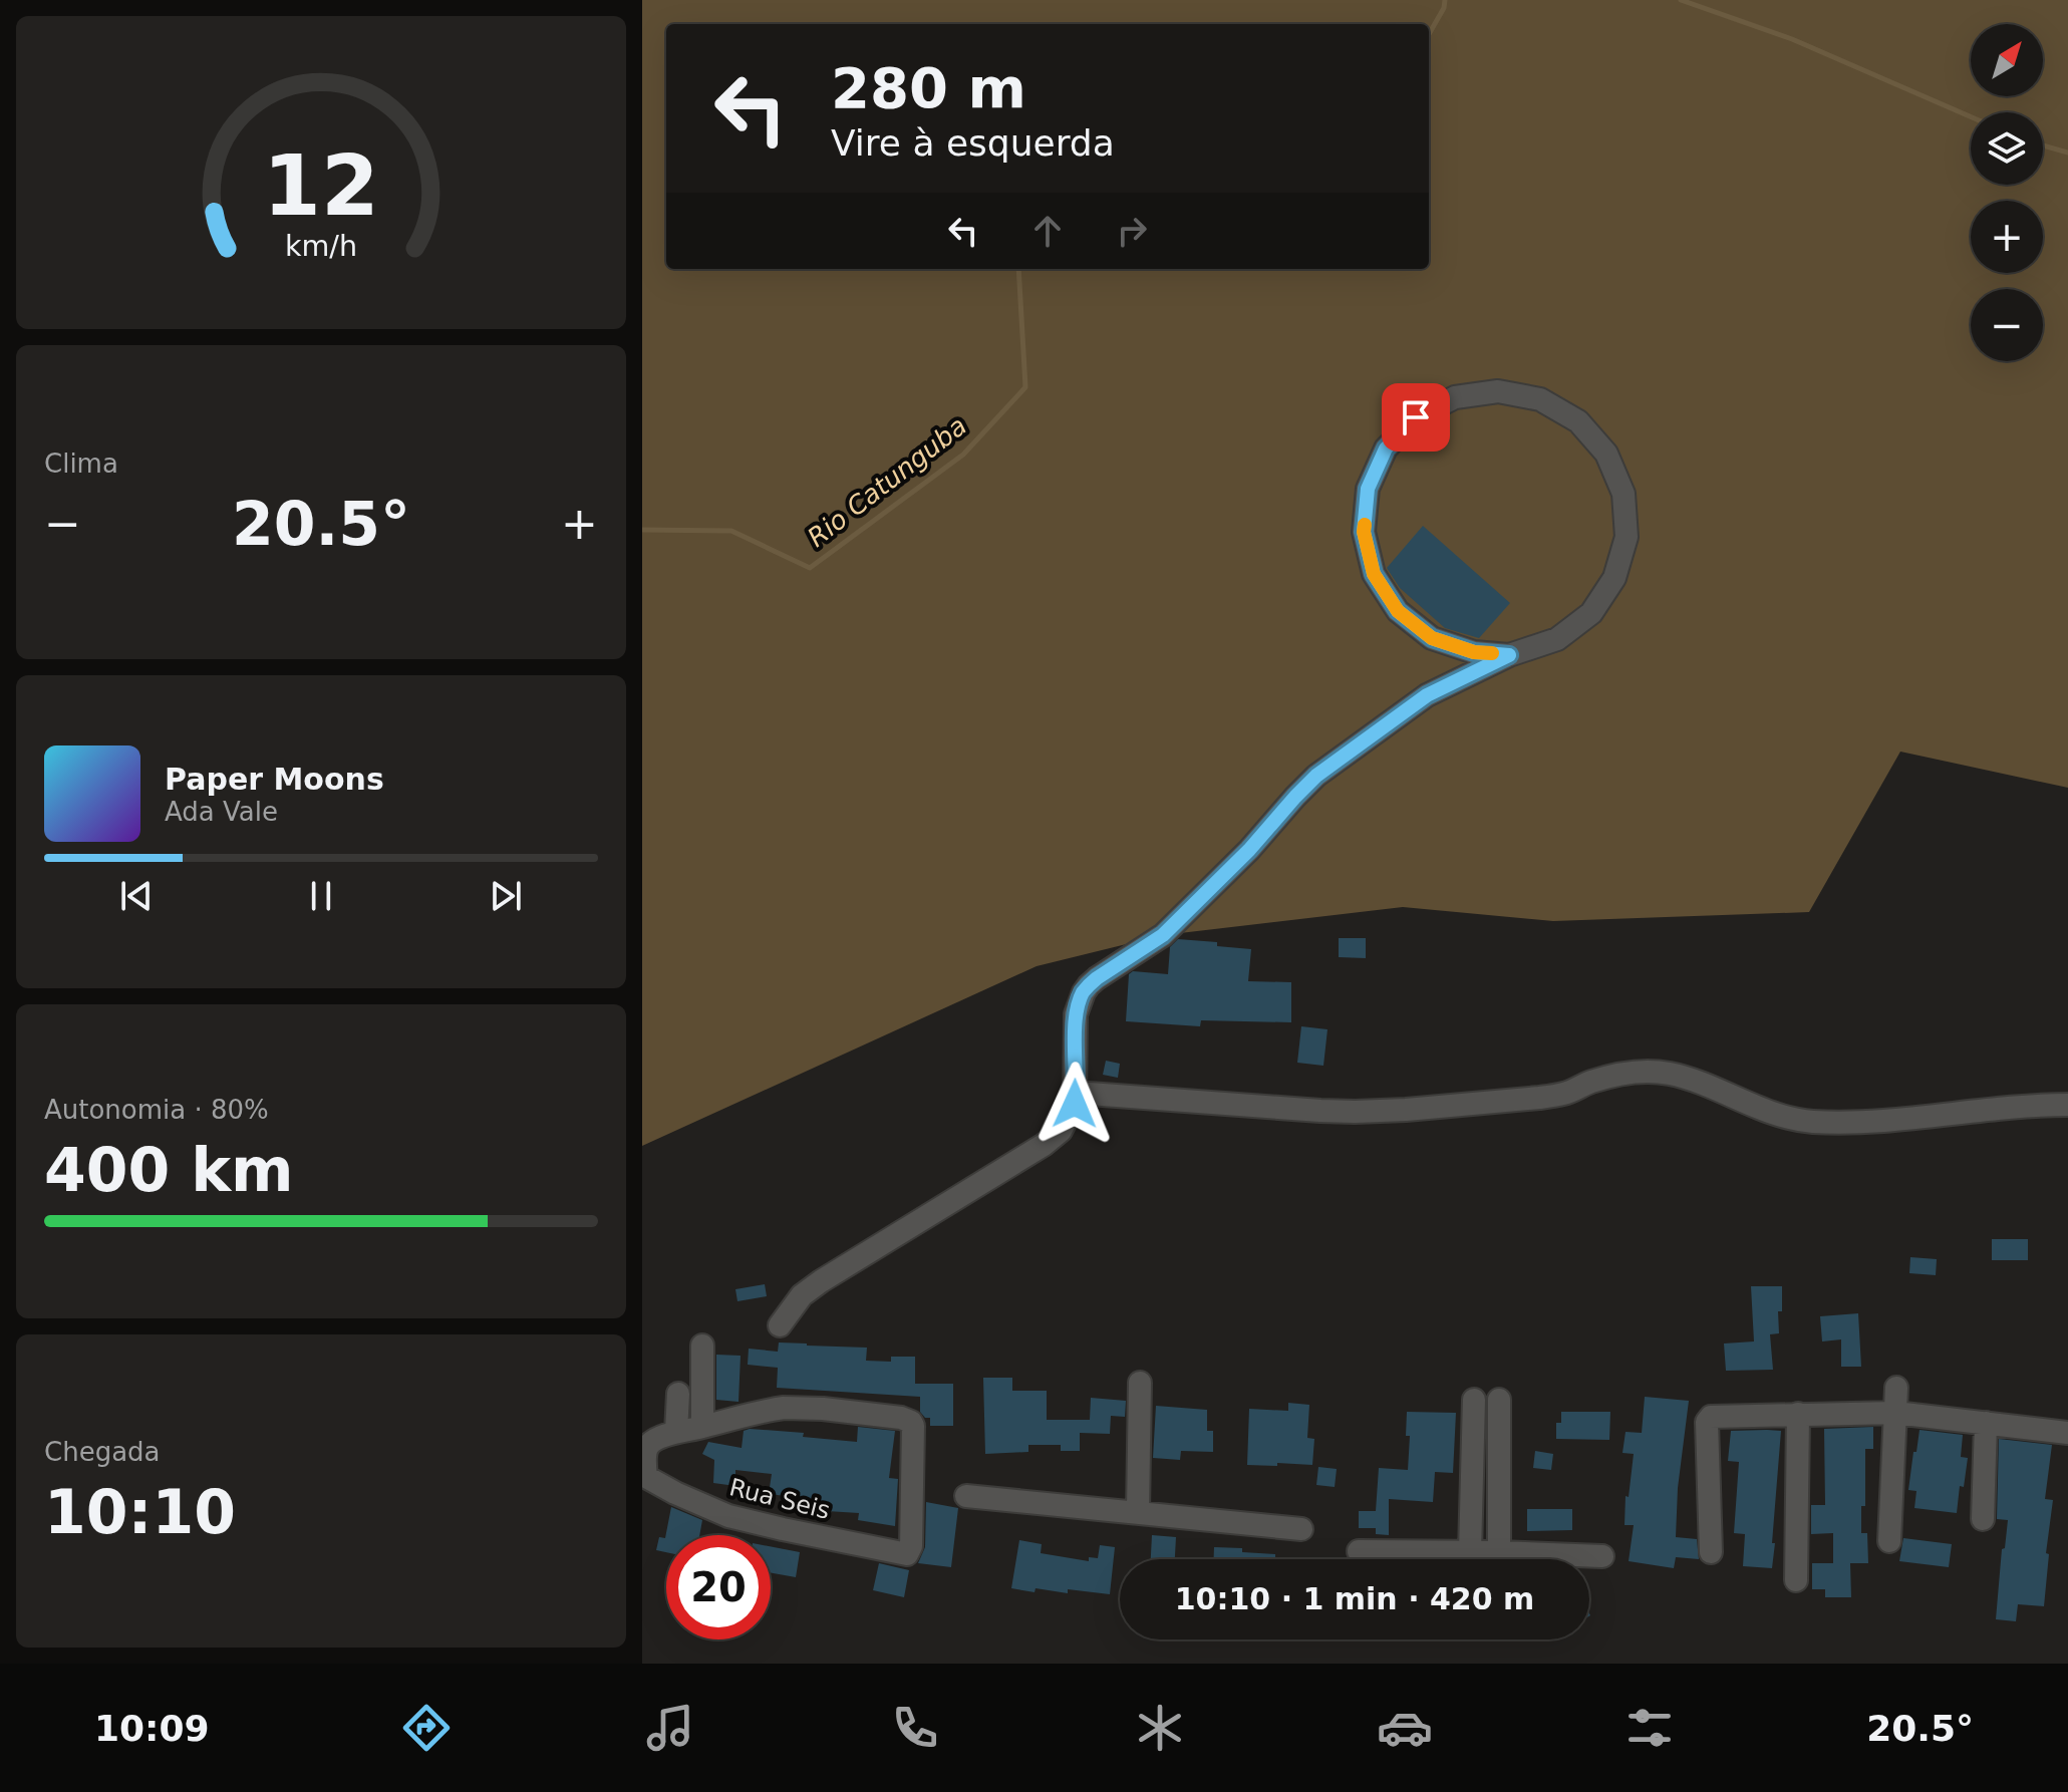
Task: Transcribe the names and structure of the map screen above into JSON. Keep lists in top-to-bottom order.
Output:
{
  "streets": {
    "street": ["Rua Seis"]
  },
  "water": ["Rio Catunguba"],
  "north": "top right",
  "page": {
    "map_buttons": ["+", "−"],
    "turn": ["280 m", "Vire à esquerda"],
    "tile": [
      "Clima",
      ["Autonomia · 80%", "400 km"],
      ["Chegada", "10:10"]
    ],
    "heat": ["−", "20.5°", "+"],
    "song": ["Paper Moons", "Ada Vale"],
    "limit": "20",
    "trip": "10:10 · 1 min · 420 m",
    "tabs": ["10:09", "20.5°"],
    "gauge": ["12", "km/h"]
  }
}
